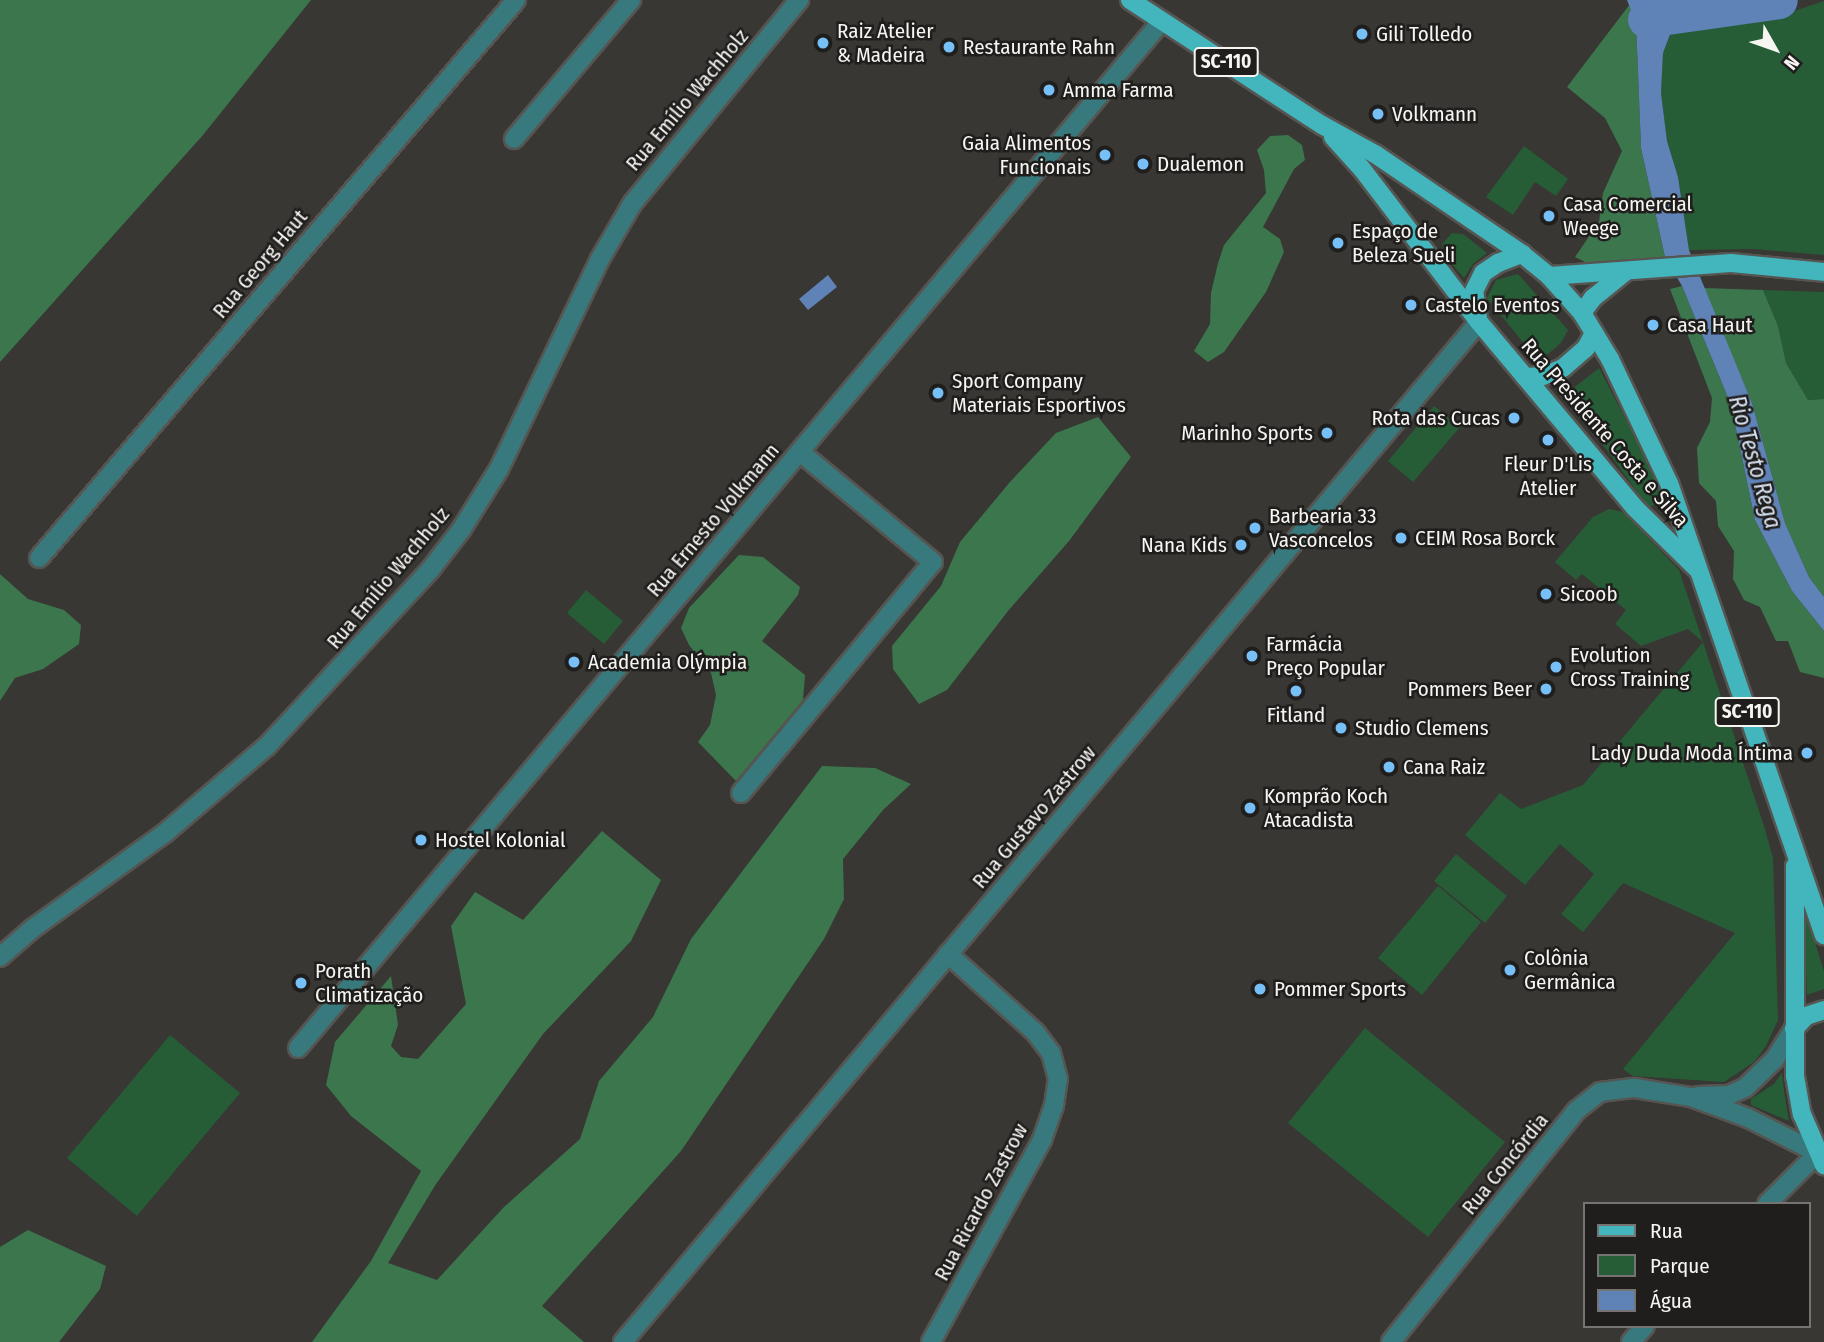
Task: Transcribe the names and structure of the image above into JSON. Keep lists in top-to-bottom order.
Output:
{
  "streets": {
    "main road": ["SC-110", "Rua Presidente Costa e Silva"],
    "street": [
      "Rua Emílio Wachholz",
      "Rua Georg Haut",
      "Rua Ernesto Volkmann",
      "Rua Gustavo Zastrow",
      "Rua Concórdia",
      "Rua Ricardo Zastrow"
    ]
  },
  "crossings": [
    ["Rua Presidente Costa e Silva", "Rua Ernesto Volkmann"],
    ["Rua Presidente Costa e Silva", "Rua Gustavo Zastrow"],
    ["Rua Presidente Costa e Silva", "Rua Concórdia"],
    ["Rua Gustavo Zastrow", "Rua Ricardo Zastrow"]
  ],
  "water": ["Rio Testo Rega"],
  "places": [
    "Gili Tolledo",
    "Raiz Atelier & Madeira",
    "Restaurante Rahn",
    "Amma Farma",
    "Volkmann",
    "Gaia Alimentos Funcionais",
    "Dualemon",
    "Casa Comercial Weege",
    "Espaço de Beleza Sueli",
    "Castelo Eventos",
    "Casa Haut",
    "Sport Company Materiais Esportivos",
    "Rota das Cucas",
    "Marinho Sports",
    "Fleur D'Lis Atelier",
    "Barbearia 33 Vasconcelos",
    "CEIM Rosa Borck",
    "Nana Kids",
    "Sicoob",
    "Farmácia Preço Popular",
    "Academia Olýmpia",
    "Evolution Cross Training",
    "Pommers Beer",
    "Fitland",
    "Studio Clemens",
    "Lady Duda Moda Íntima",
    "Cana Raiz",
    "Komprão Koch Atacadista",
    "Hostel Kolonial",
    "Colônia Germânica",
    "Porath Climatização",
    "Pommer Sports"
  ],
  "legend": ["Rua", "Parque", "Água"],
  "north": "bottom right"
}
